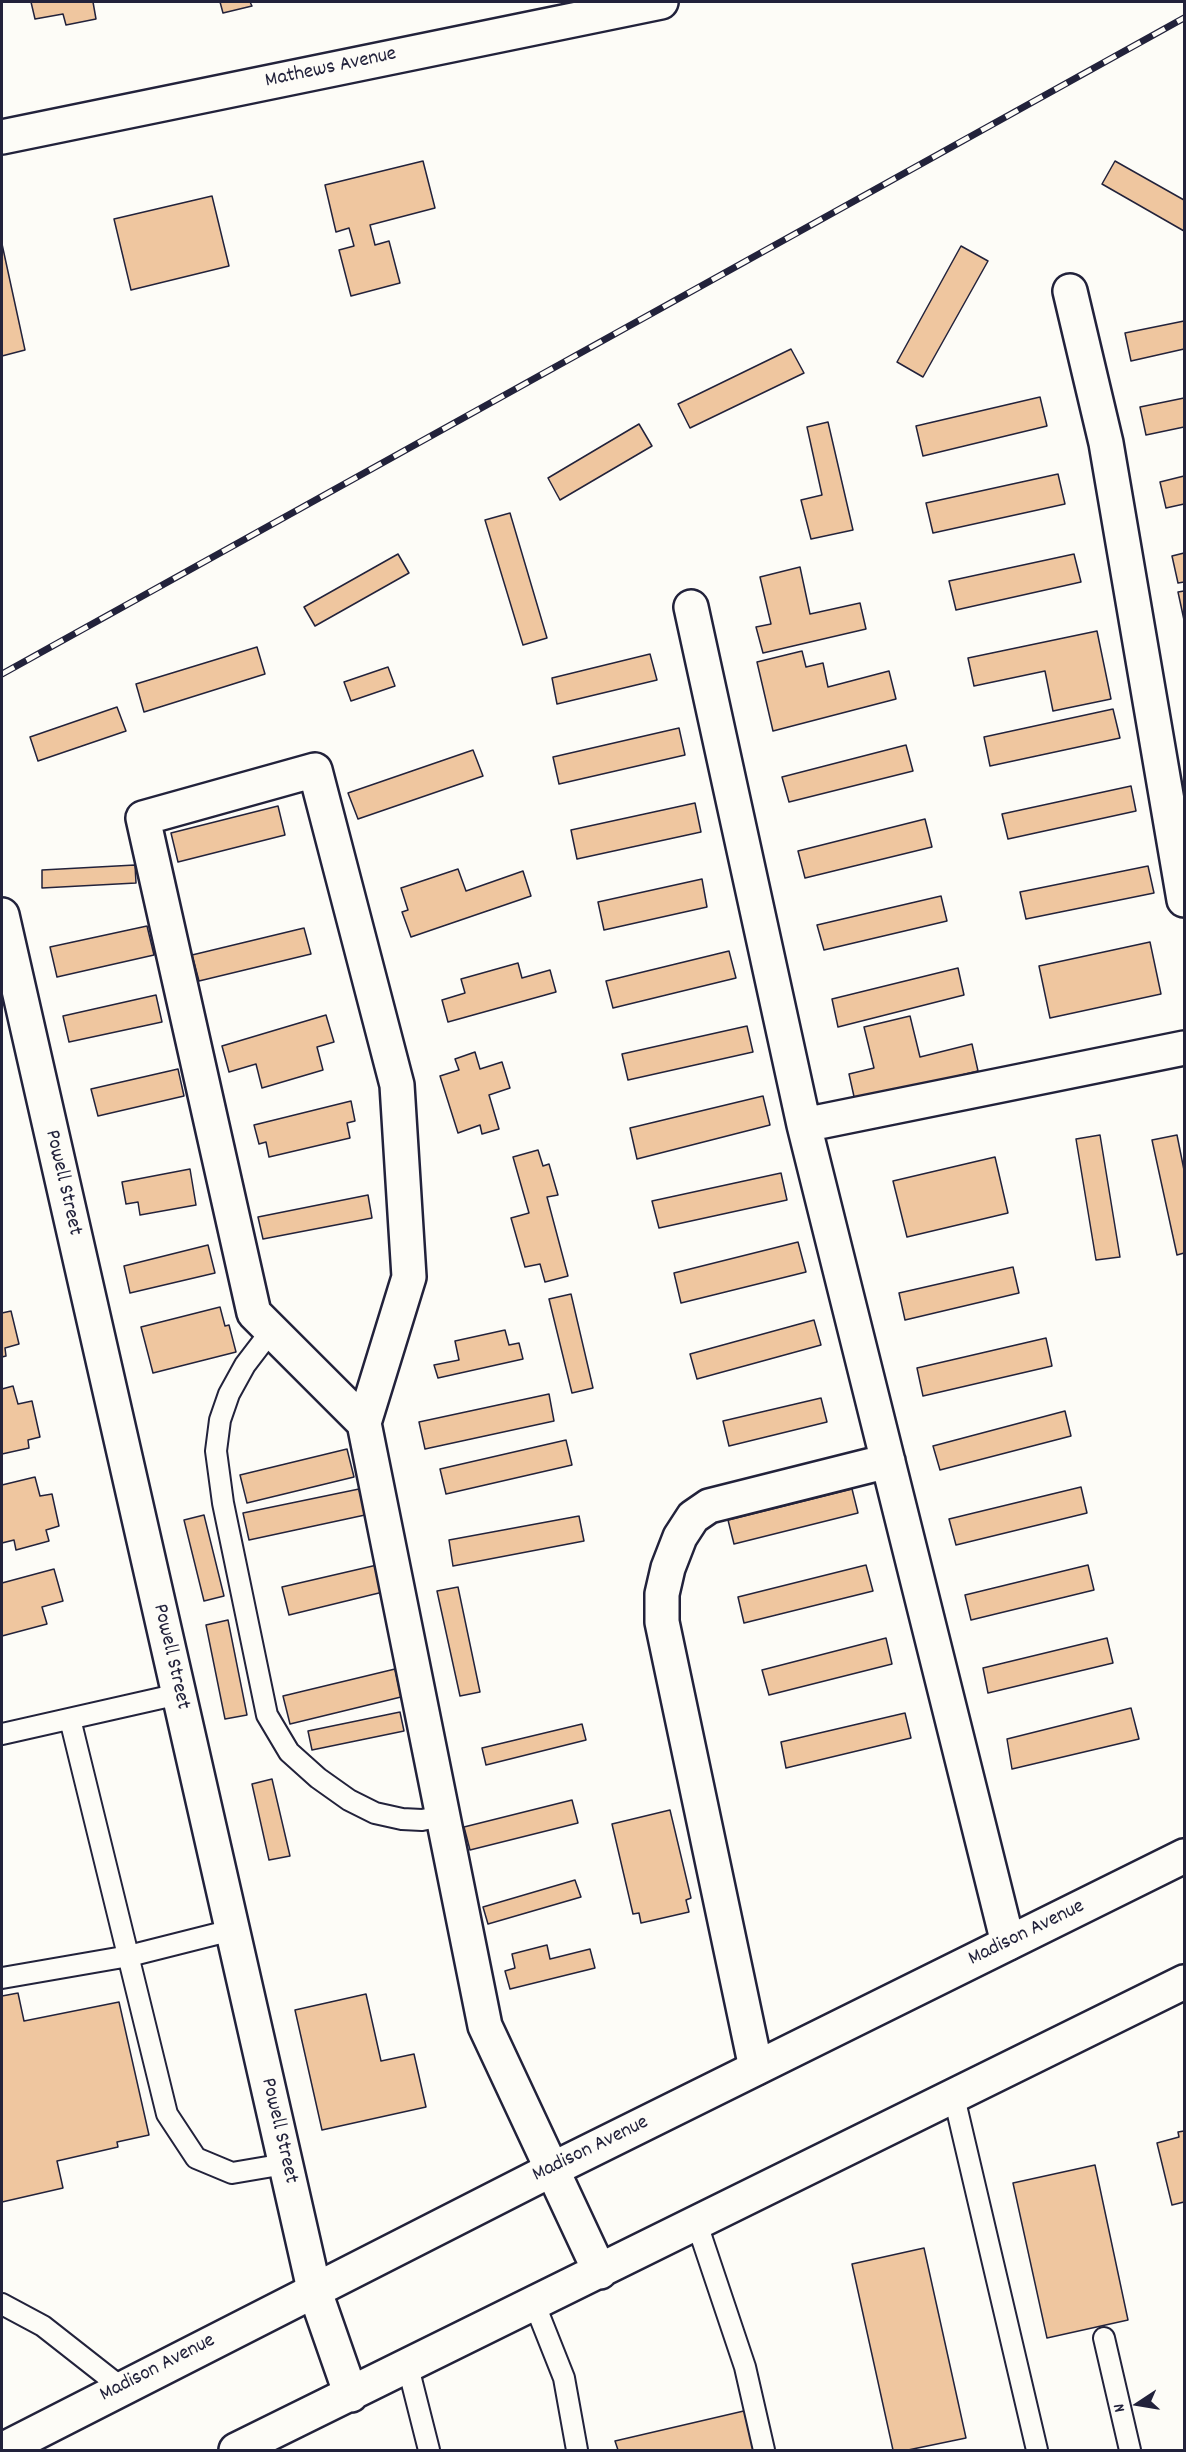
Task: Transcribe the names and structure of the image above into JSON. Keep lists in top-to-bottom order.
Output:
{
  "streets": {
    "street": ["Mathews Avenue", "Powell Street", "Madison Avenue"]
  },
  "crossings": [
    ["Powell Street", "Madison Avenue"]
  ],
  "north": "left"
}
